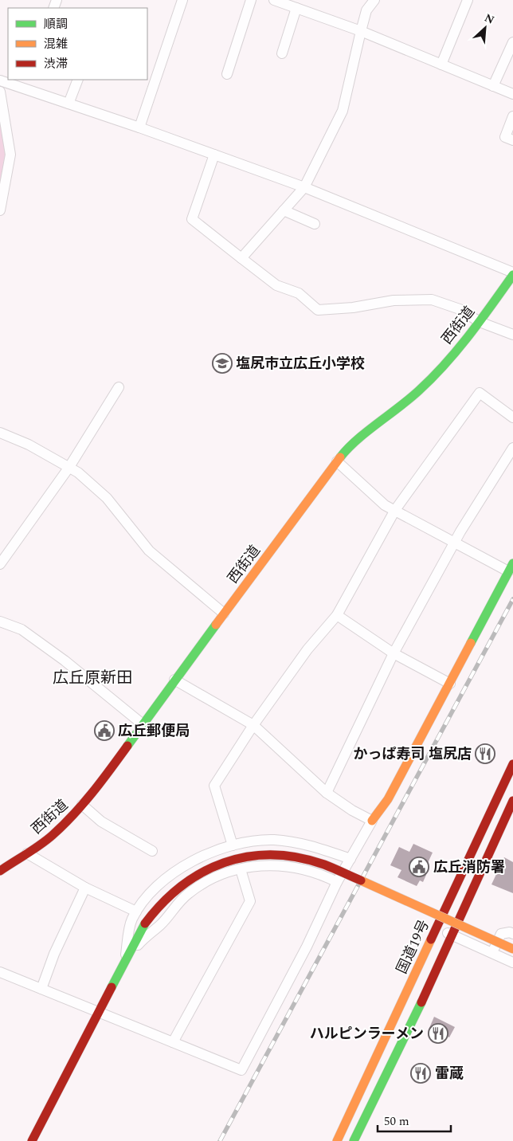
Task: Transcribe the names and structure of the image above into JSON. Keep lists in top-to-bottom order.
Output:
{
  "streets": {
    "main road": ["西街道", "国道19号"]
  },
  "districts": ["広丘原新田"],
  "places": {
    "school or university": ["塩尻市立広丘小学校"],
    "public building": ["広丘郵便局", "広丘消防署"],
    "restaurant": ["かっぱ寿司 塩尻店", "ハルピンラーメン", "雷蔵"]
  },
  "legend": ["順調", "混雑", "渋滞"],
  "scale_bar": "50 m",
  "north": "top right"
}
